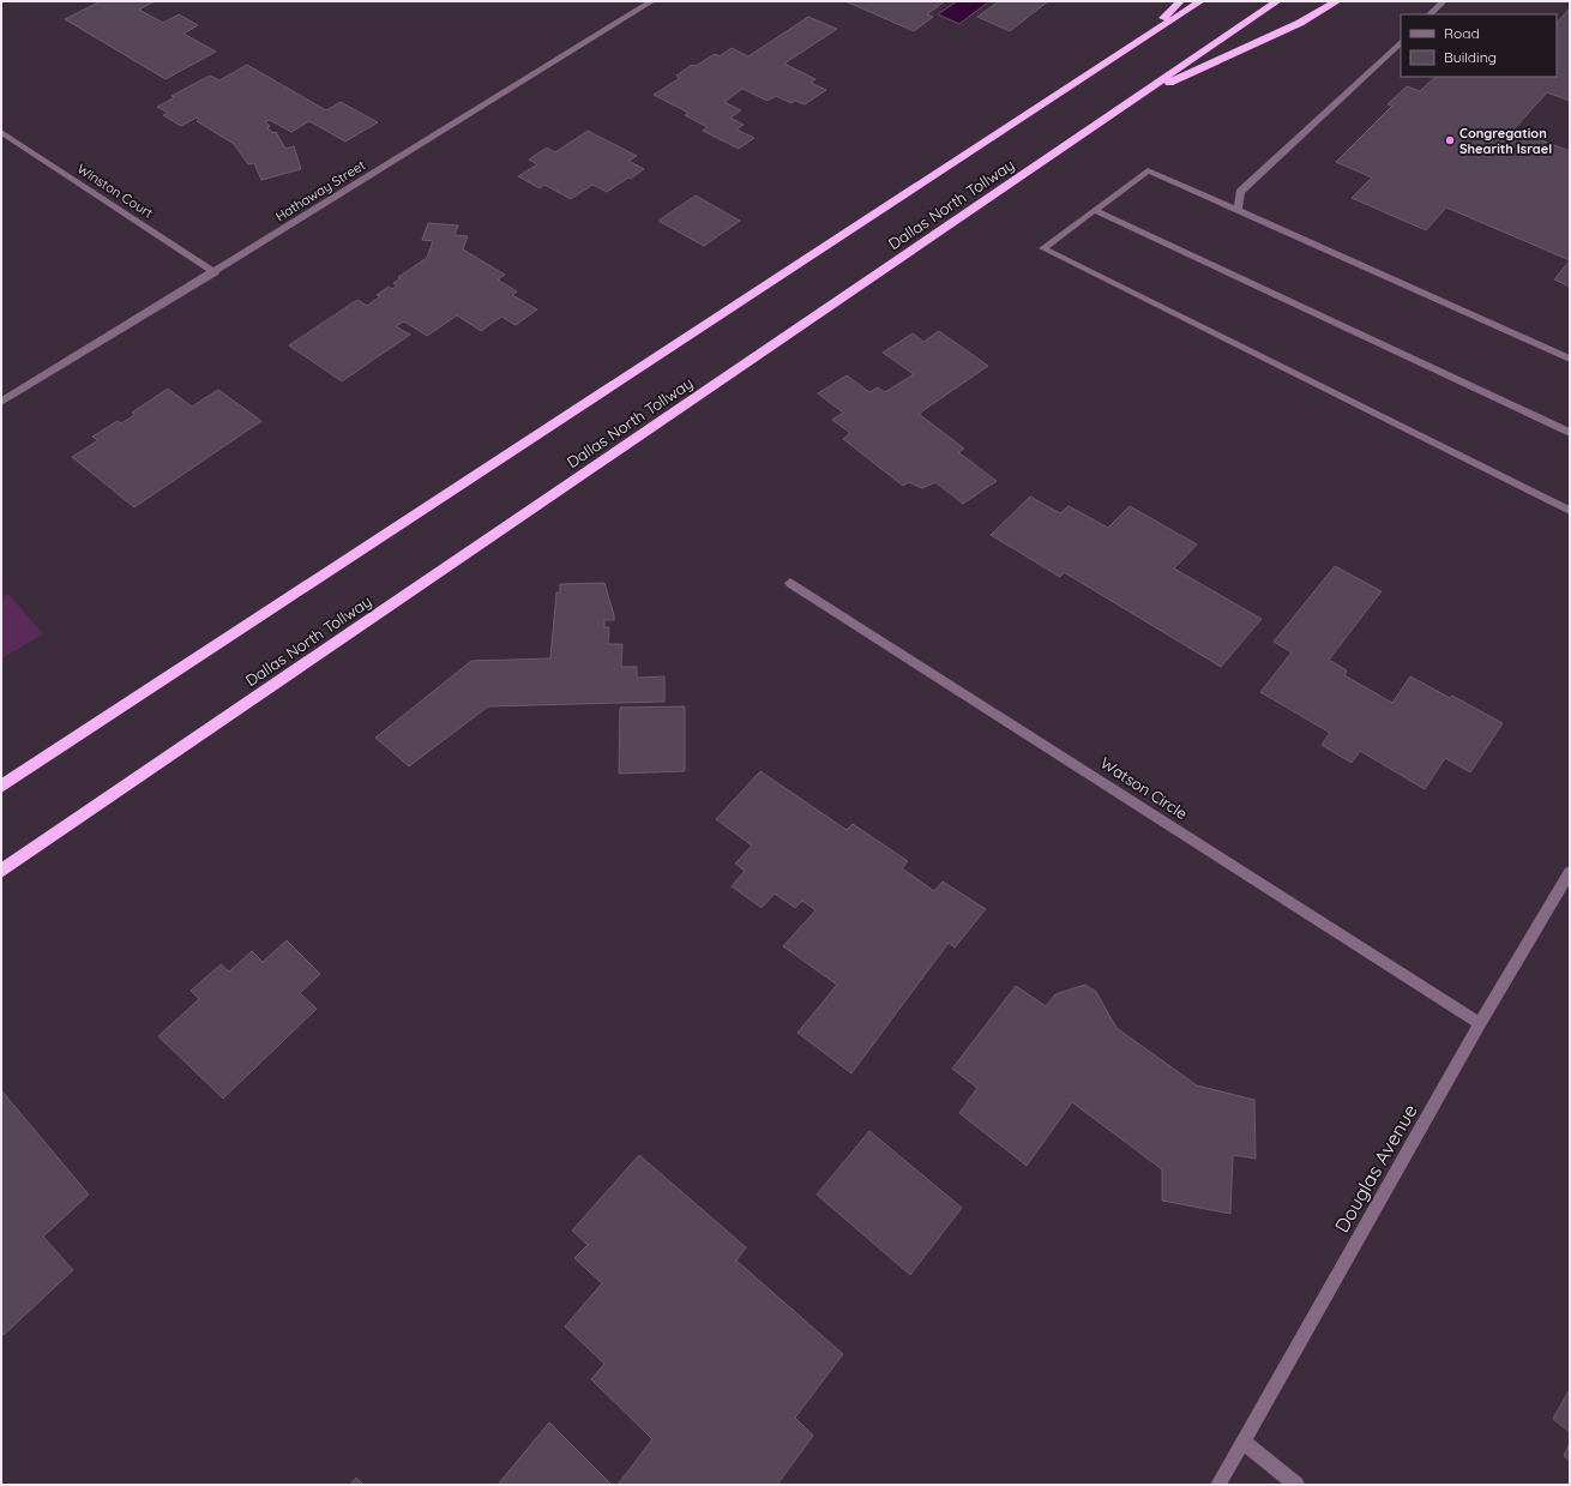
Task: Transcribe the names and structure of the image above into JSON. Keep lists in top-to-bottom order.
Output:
{
  "streets": {
    "highway": ["Dallas North Tollway"],
    "street": [
      "Winston Court",
      "Hathaway Street",
      "Watson Circle",
      "Douglas Avenue"
    ]
  },
  "crossings": [
    ["Winston Court", "Hathaway Street"],
    ["Watson Circle", "Douglas Avenue"]
  ],
  "places": ["Congregation Shearith Israel"],
  "legend": ["Road", "Building"]
}
